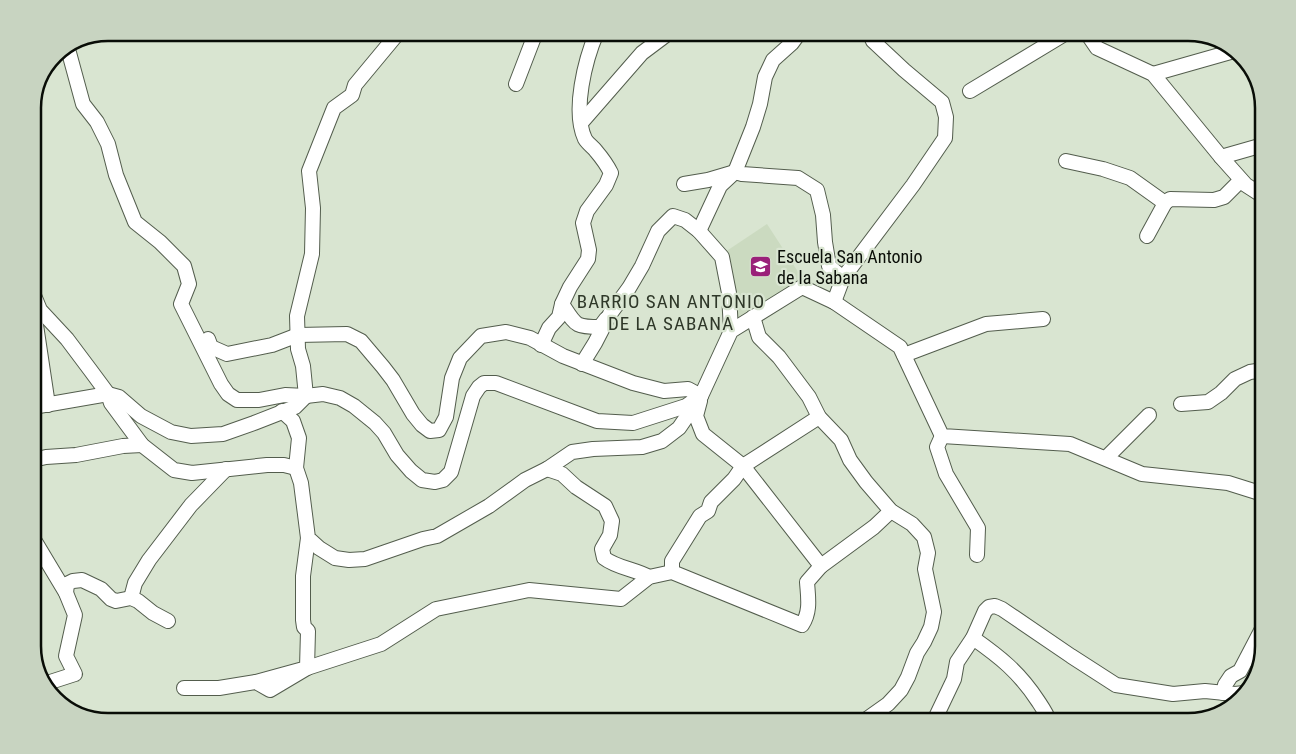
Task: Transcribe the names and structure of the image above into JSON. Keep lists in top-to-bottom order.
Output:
{
  "districts": ["BARRIO SAN ANTONIO DE LA SABANA"],
  "places": {
    "school or university": ["Escuela San Antonio de la Sabana"]
  }
}
